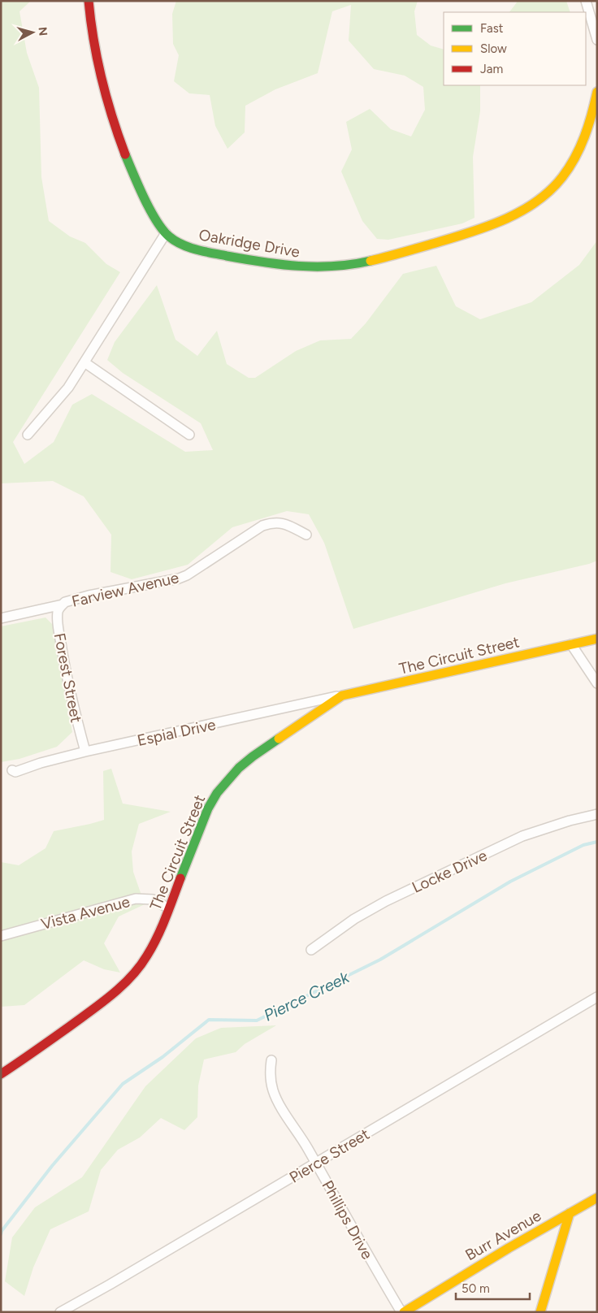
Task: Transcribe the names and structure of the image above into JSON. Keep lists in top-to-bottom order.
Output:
{
  "streets": {
    "street": [
      "Oakridge Drive",
      "Farview Avenue",
      "The Circuit Street",
      "Forest Street",
      "Espial Drive",
      "Locke Drive",
      "Vista Avenue",
      "Pierce Street",
      "Phillips Drive",
      "Burr Avenue"
    ]
  },
  "crossings": [
    ["Farview Avenue", "Forest Street"],
    ["The Circuit Street", "Espial Drive"],
    ["The Circuit Street", "Vista Avenue"],
    ["Forest Street", "Espial Drive"],
    ["Pierce Street", "Phillips Drive"],
    ["Phillips Drive", "Burr Avenue"]
  ],
  "water": ["Pierce Creek"],
  "legend": ["Fast", "Slow", "Jam"],
  "scale_bar": "50 m",
  "north": "right"
}
